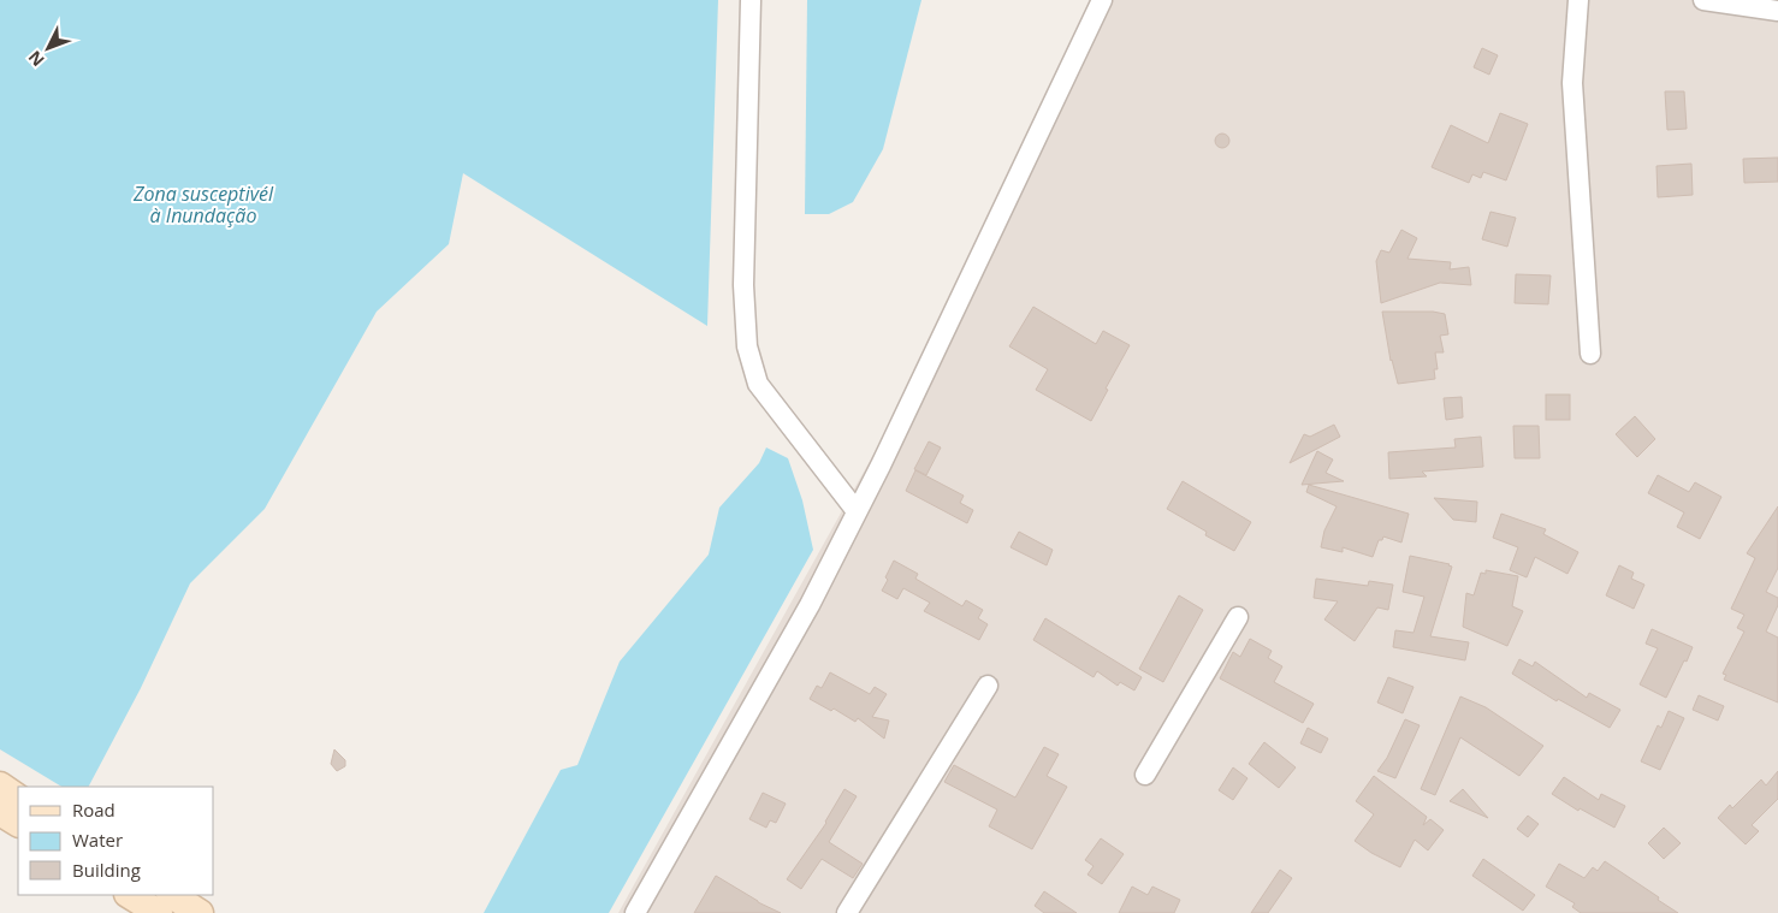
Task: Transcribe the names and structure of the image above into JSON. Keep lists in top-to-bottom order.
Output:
{
  "water": ["Zona susceptivél à Inundação"],
  "legend": ["Road", "Water", "Building"],
  "north": "bottom left"
}
